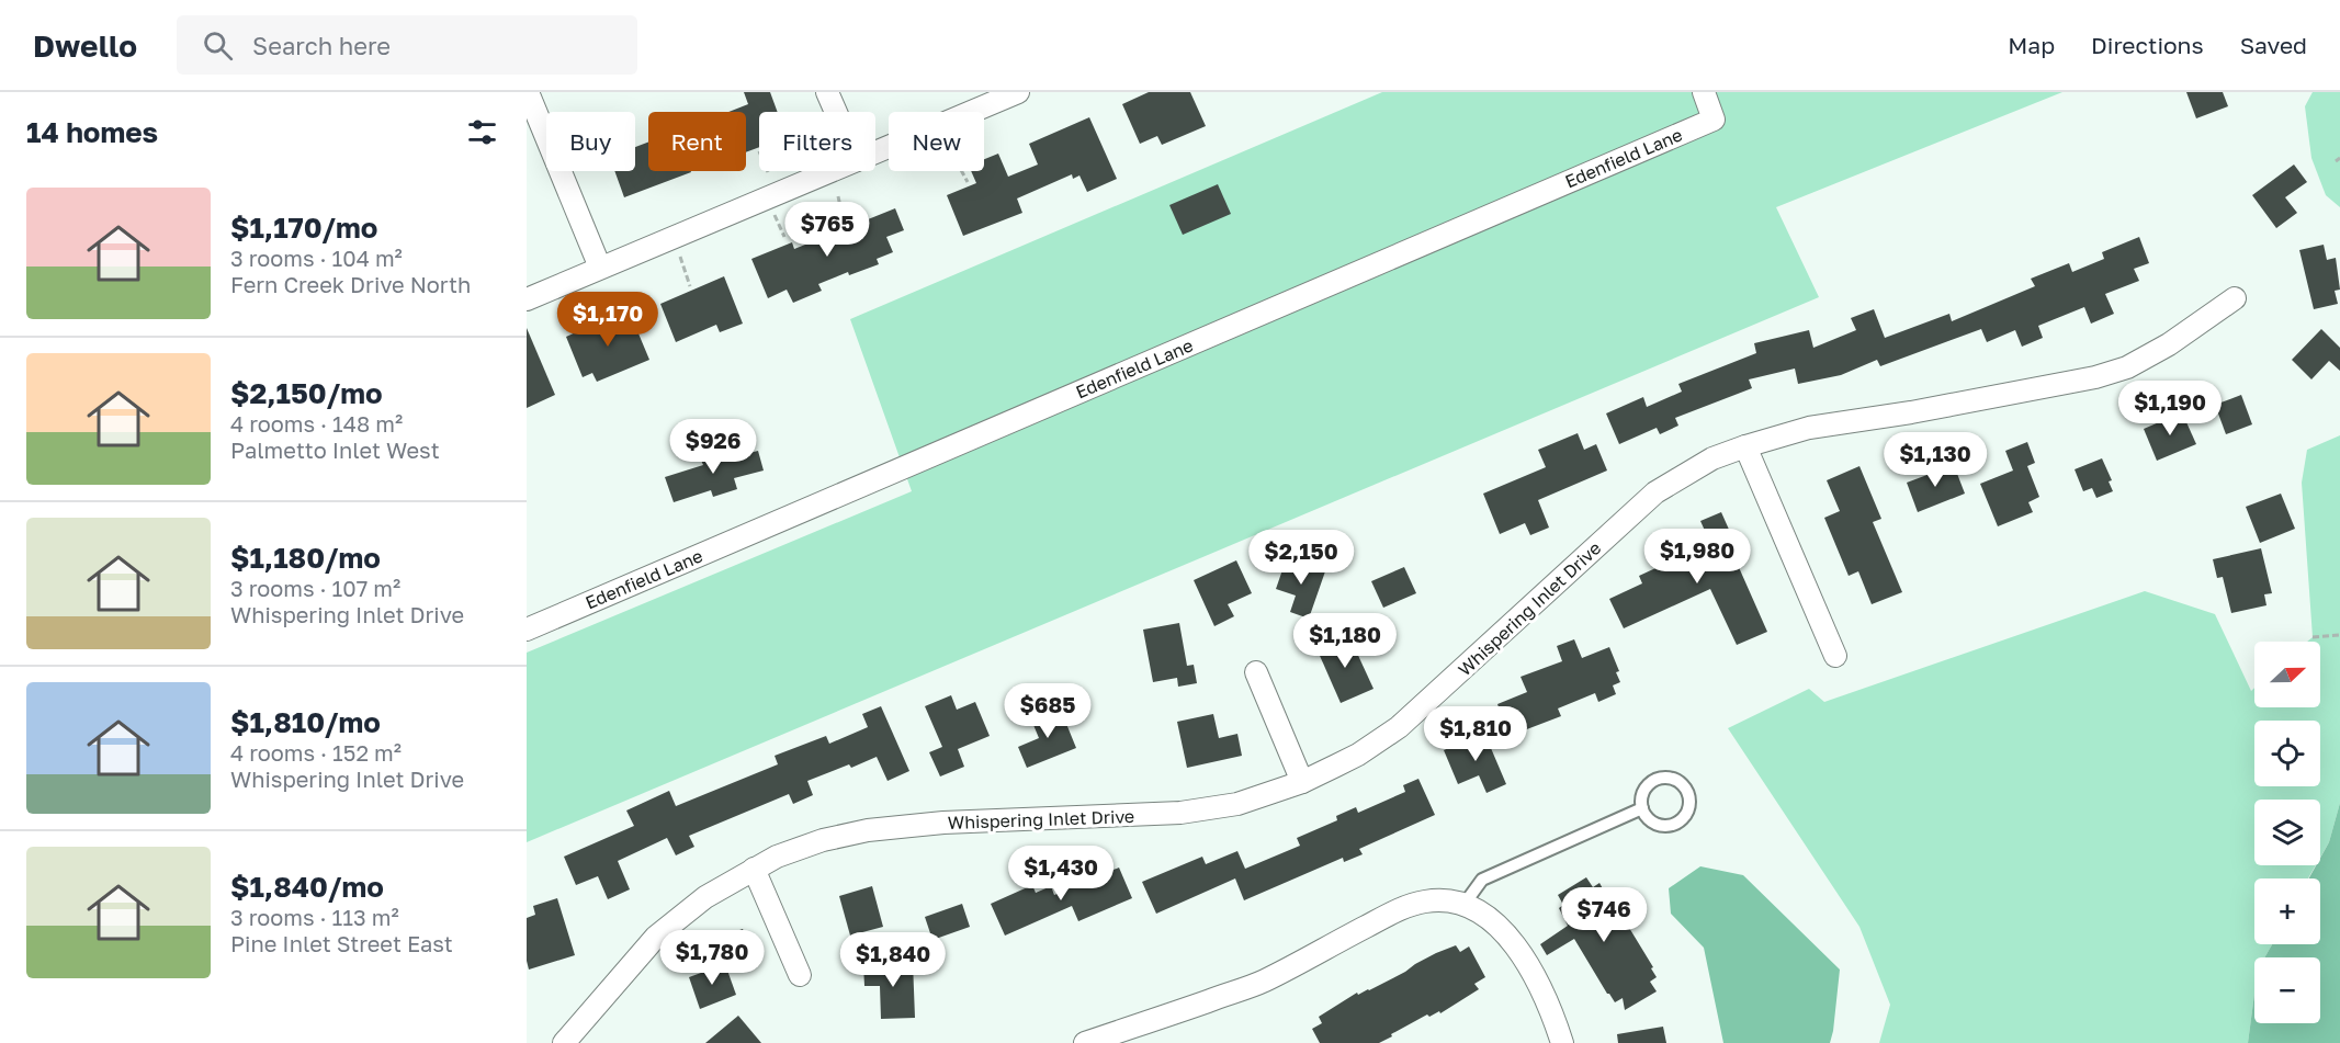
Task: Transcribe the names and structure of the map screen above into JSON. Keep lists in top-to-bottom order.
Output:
{
  "streets": {
    "street": ["Edenfield Lane", "Whispering Inlet Drive"]
  },
  "north": "right",
  "page": {
    "header": "Dwello",
    "search": "Search here",
    "nav": ["Map", "Directions", "Saved"],
    "heading": "14 homes",
    "chip": [
      "Buy",
      "Rent",
      "Filters",
      "New"
    ],
    "list": [
      {
        "name": "$1,170/mo",
        "note": "3 rooms · 104 m² · Fern Creek Drive North"
      },
      {
        "name": "$2,150/mo",
        "note": "4 rooms · 148 m² · Palmetto Inlet West"
      },
      {
        "name": "$1,180/mo",
        "note": "3 rooms · 107 m² · Whispering Inlet Drive"
      },
      {
        "name": "$1,810/mo",
        "note": "4 rooms · 152 m² · Whispering Inlet Drive"
      },
      {
        "name": "$1,840/mo",
        "note": "3 rooms · 113 m² · Pine Inlet Street East"
      }
    ],
    "price": [
      "$765",
      "$1,170",
      "$1,190",
      "$926",
      "$1,130",
      "$1,980",
      "$2,150",
      "$1,180",
      "$685",
      "$1,810",
      "$1,430",
      "$746",
      "$1,780",
      "$1,840"
    ],
    "map_buttons": ["+", "−"]
  }
}
